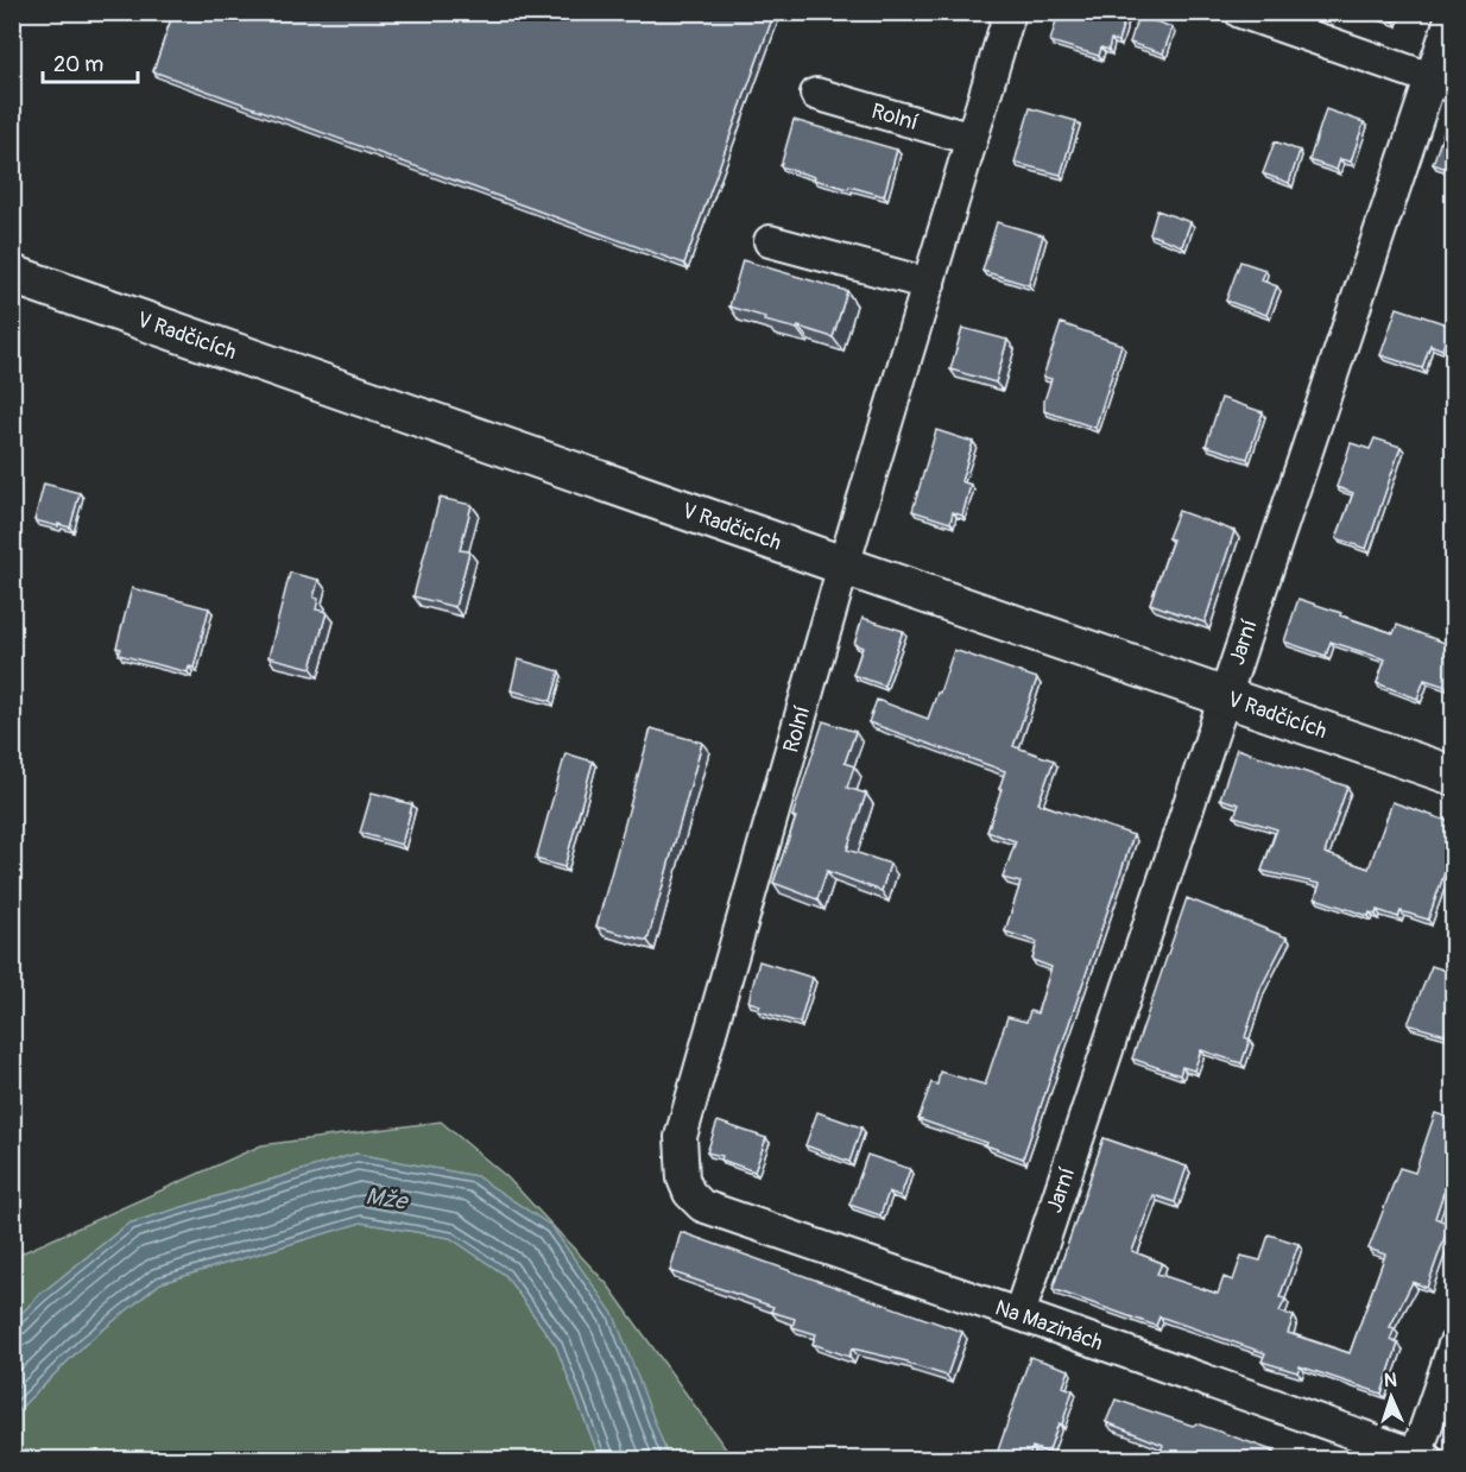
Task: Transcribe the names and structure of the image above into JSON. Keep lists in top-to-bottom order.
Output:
{
  "streets": {
    "street": [
      "Rolní",
      "V Radčicích",
      "Jarní",
      "Na Mazinách"
    ]
  },
  "crossings": [
    ["Rolní", "V Radčicích"],
    ["Rolní", "Na Mazinách"],
    ["V Radčicích", "Jarní"],
    ["Jarní", "Na Mazinách"]
  ],
  "water": ["Mže"],
  "scale_bar": "20 m",
  "north": "top"
}
